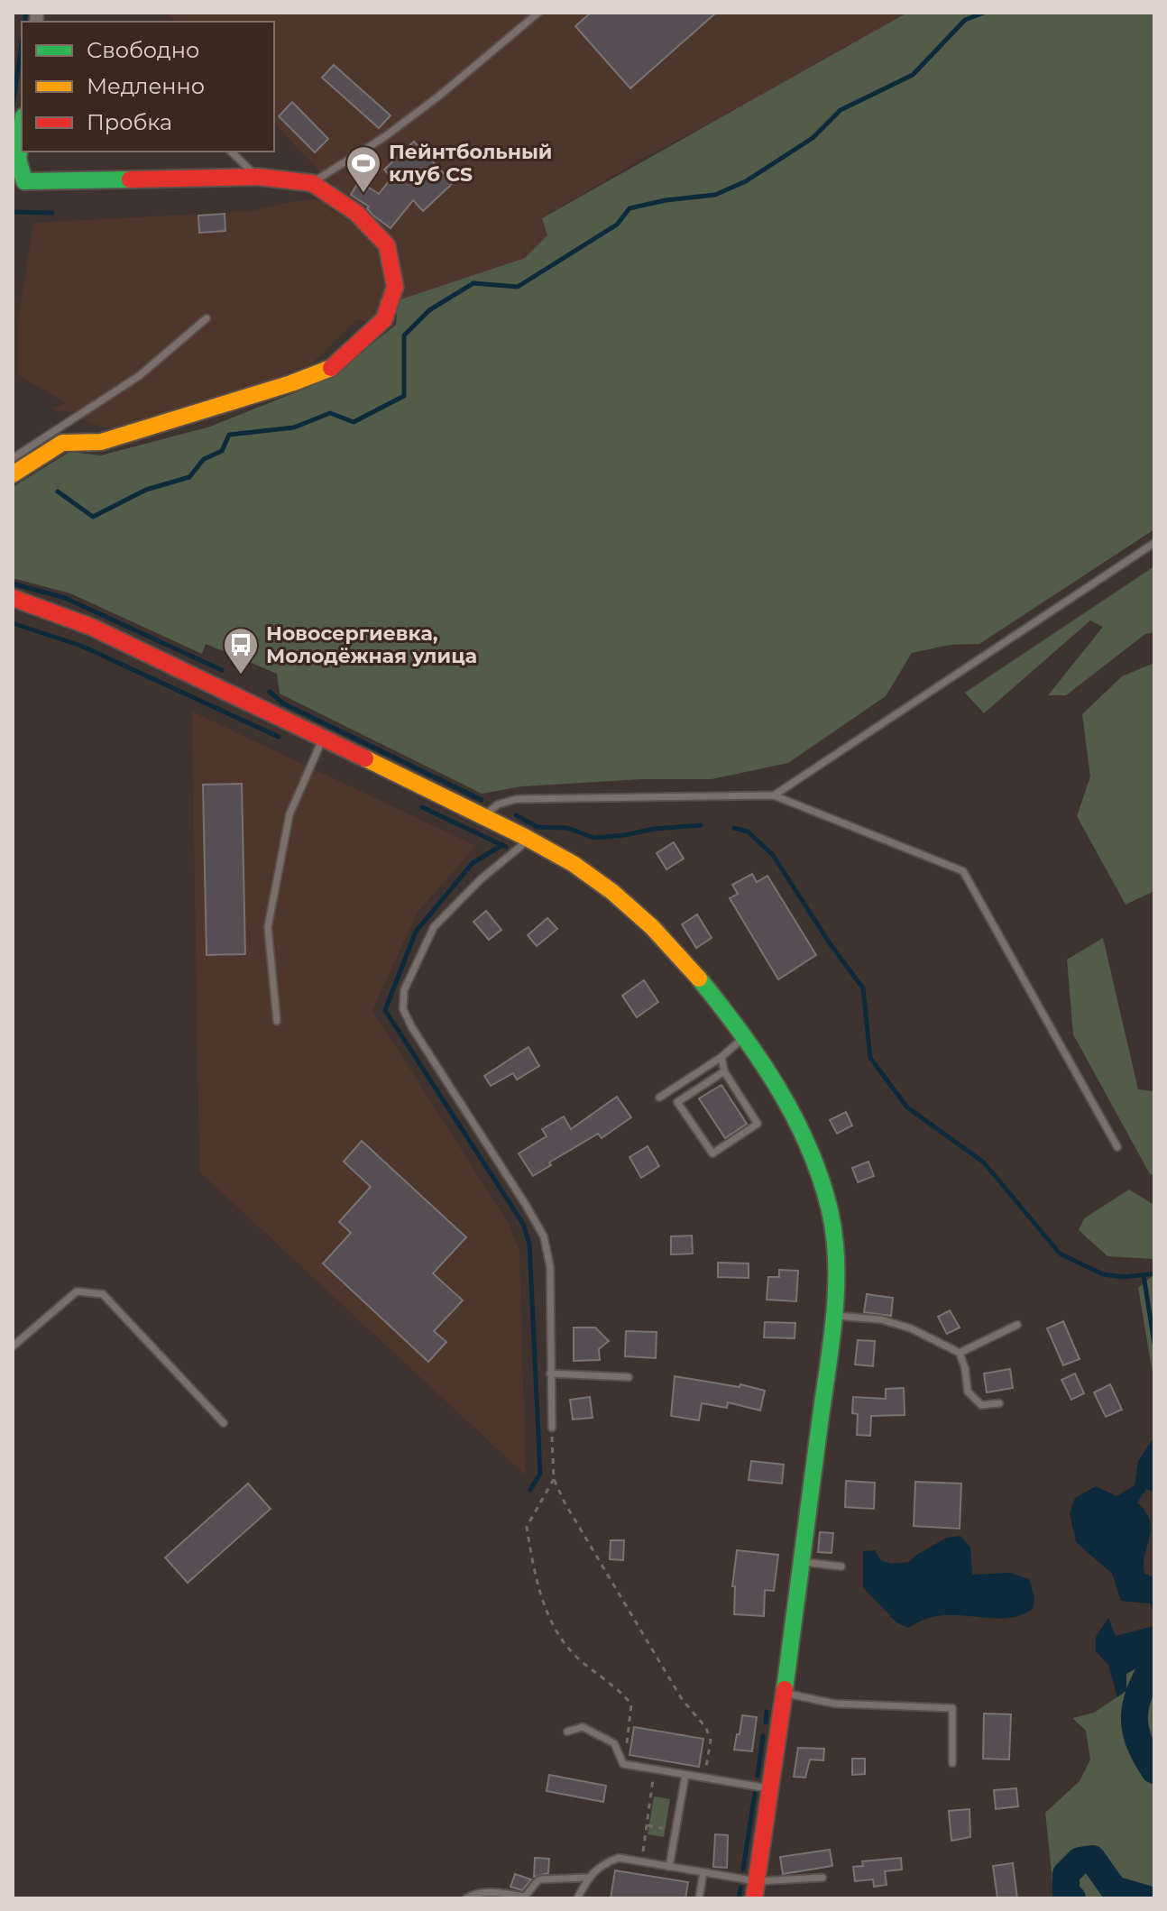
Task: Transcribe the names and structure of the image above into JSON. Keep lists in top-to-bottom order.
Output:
{
  "places": {
    "sports": ["Пейнтбольный клуб CS"],
    "bus stop": ["Новосергиевка, Молодёжная улица"]
  },
  "legend": ["Свободно", "Медленно", "Пробка"]
}
